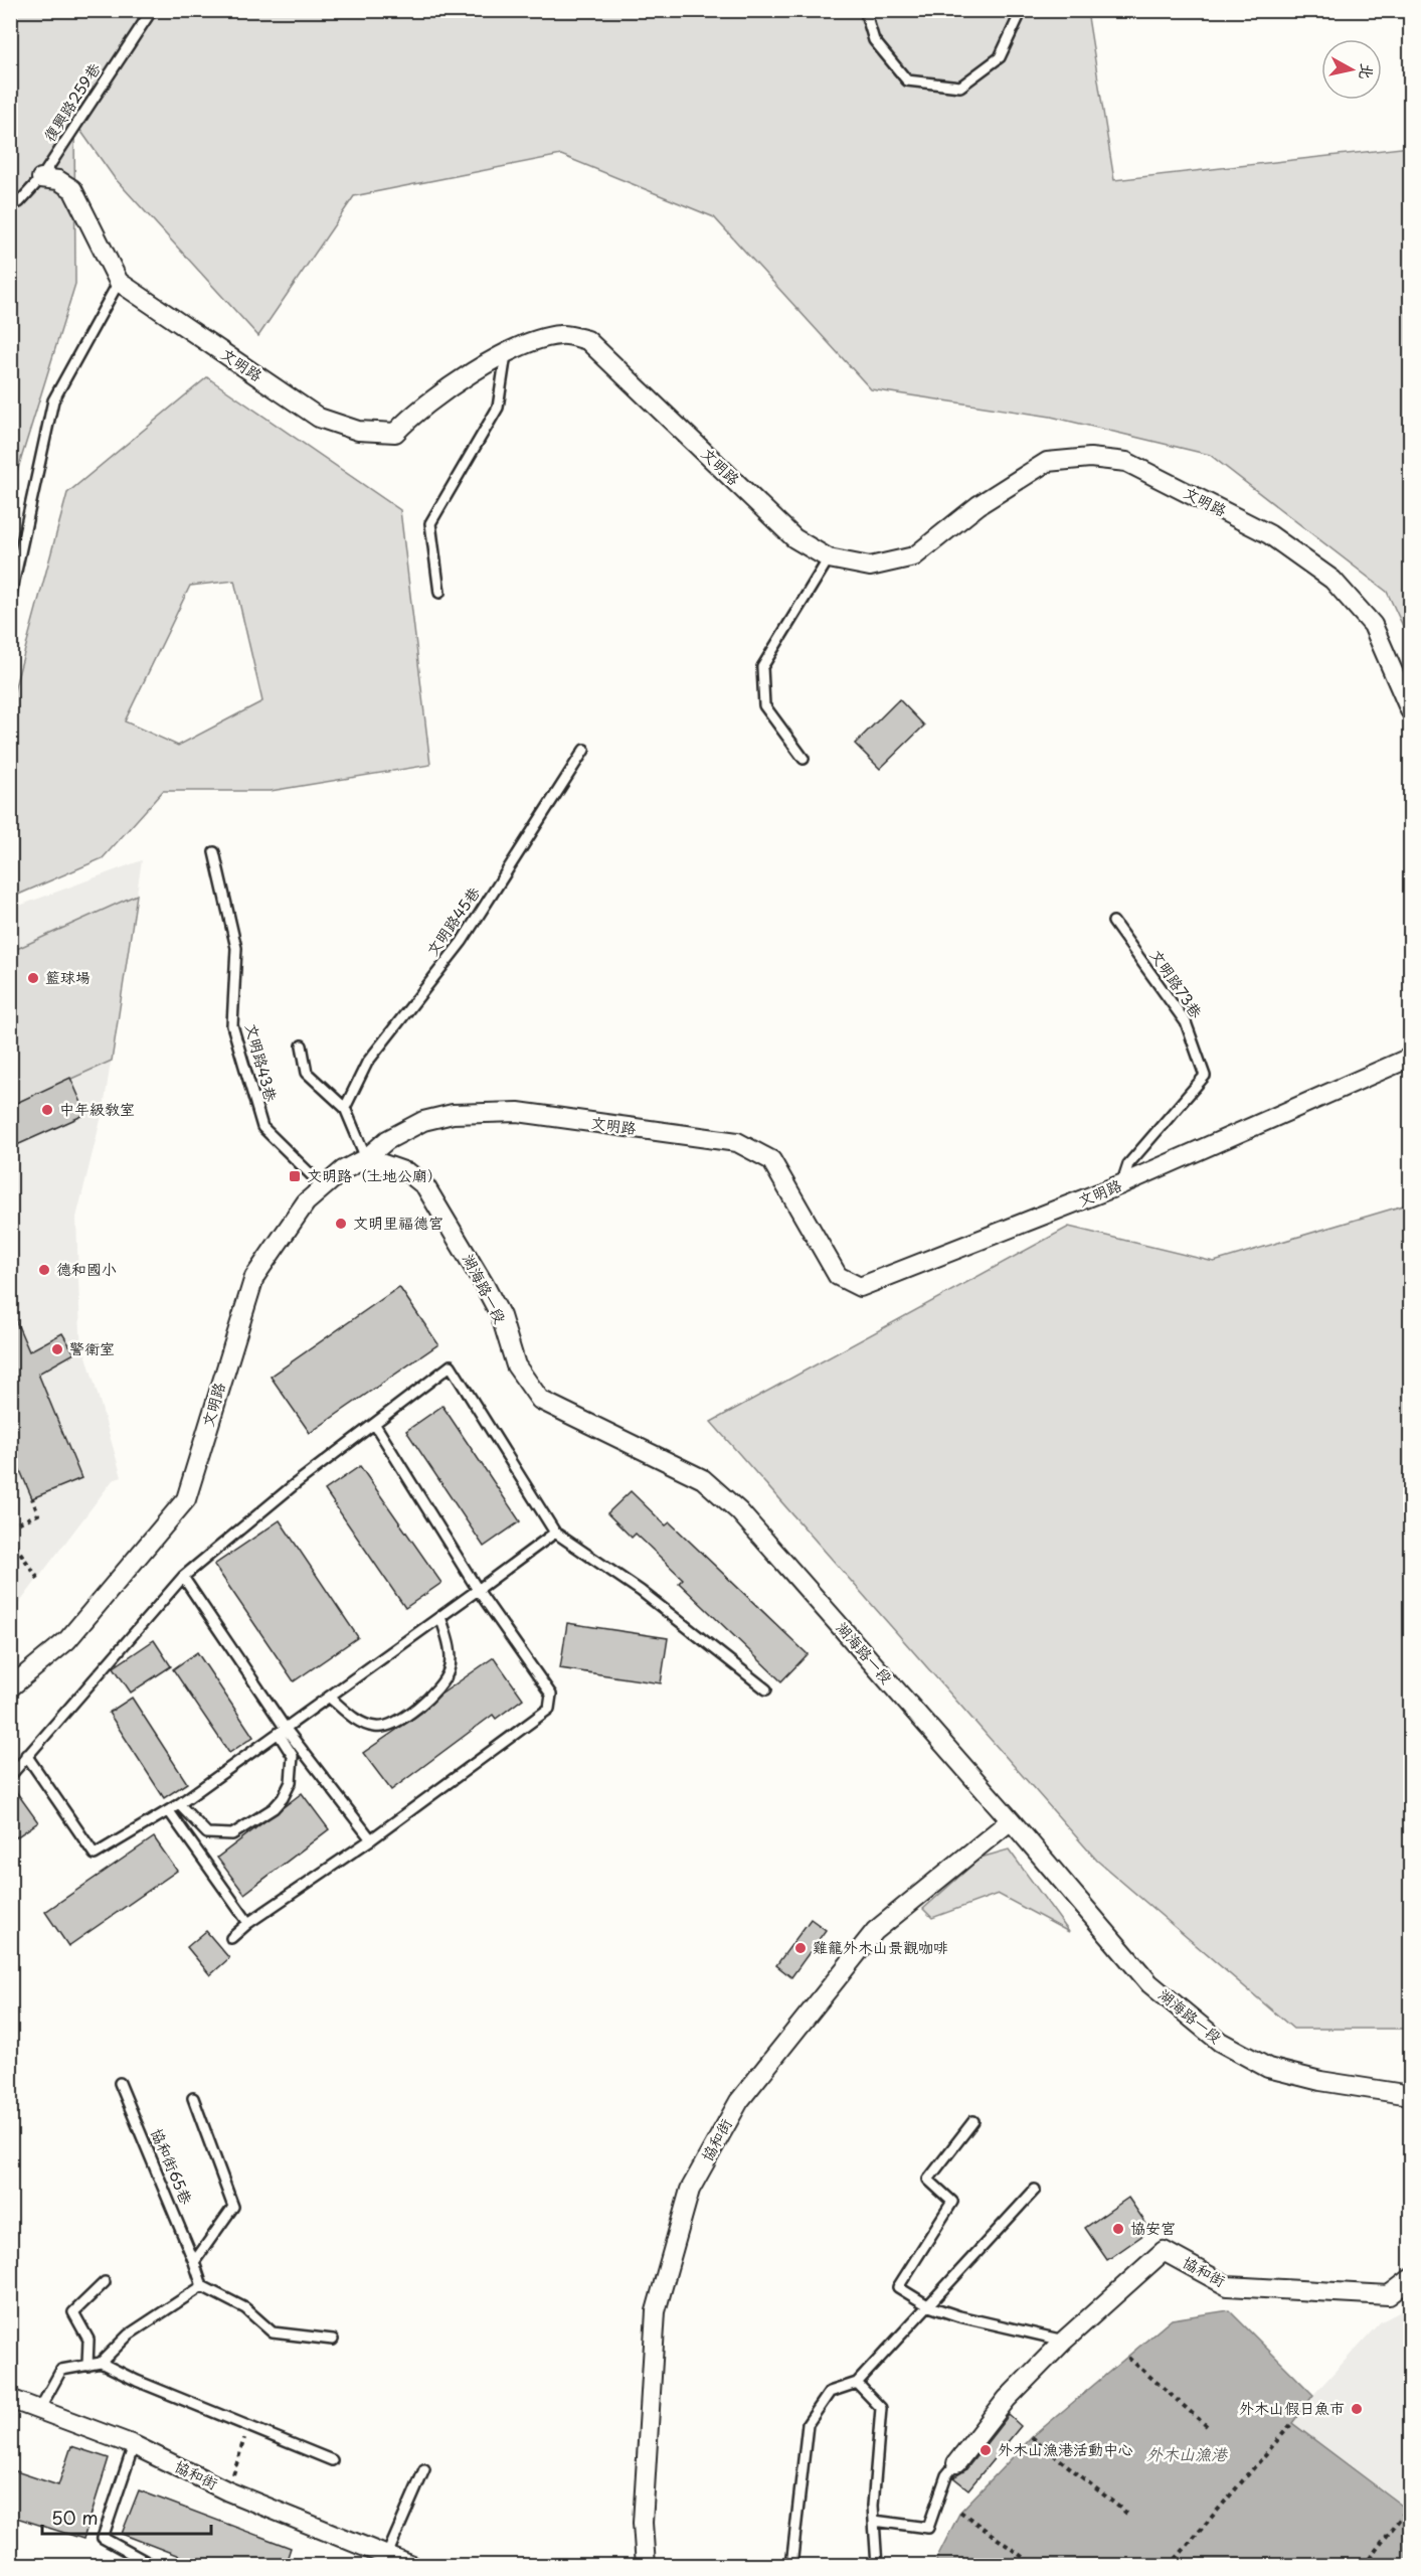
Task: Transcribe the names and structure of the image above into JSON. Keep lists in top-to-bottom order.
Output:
{
  "streets": {
    "street": ["文明路", "湖海路一段", "協和街"],
    "lane": [
      "復興路259巷",
      "文明路45巷",
      "文明路73巷",
      "文明路43巷",
      "協和街65巷"
    ]
  },
  "crossings": [
    ["復興路259巷", "文明路"],
    ["文明路", "文明路73巷"],
    ["文明路", "文明路43巷"],
    ["文明路", "湖海路一段"],
    ["湖海路一段", "協和街"]
  ],
  "water": ["外木山漁港"],
  "places": {
    "other": [
      "籃球場",
      "中年級教室",
      "文明里福德宮",
      "德和國小",
      "警衛室",
      "雞籠外木山景觀咖啡",
      "協安宮",
      "外木山假日魚市",
      "外木山漁港活動中心"
    ],
    "transit": ["文明路（土地公廟）"]
  },
  "scale_bar": "50 m",
  "north": "right"
}
